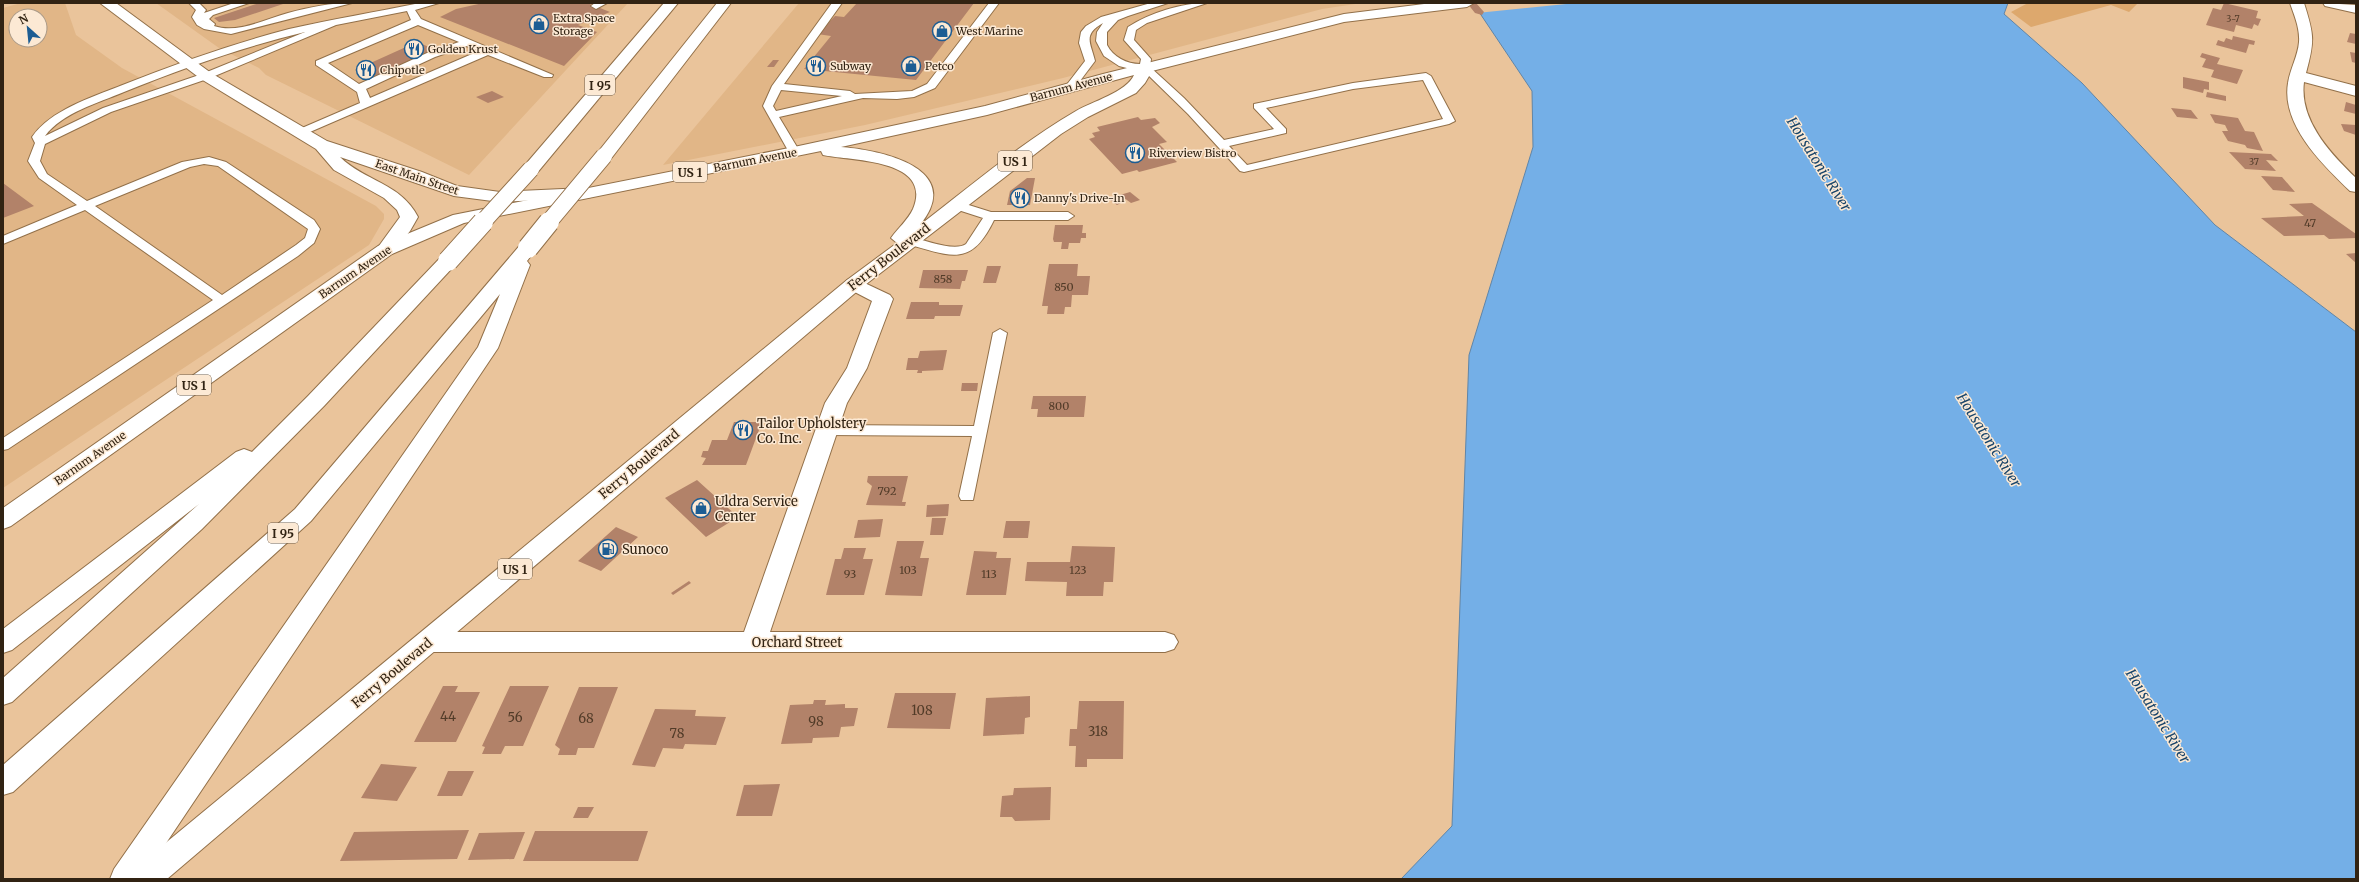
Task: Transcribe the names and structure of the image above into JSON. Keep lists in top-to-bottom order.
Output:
{
  "streets": {
    "main road": [
      "I 95",
      "Barnum Avenue",
      "US 1",
      "East Main Street",
      "Ferry Boulevard",
      "Orchard Street"
    ]
  },
  "crossings": [
    ["Barnum Avenue", "East Main Street"],
    ["Barnum Avenue", "Ferry Boulevard"],
    ["Ferry Boulevard", "Orchard Street"]
  ],
  "water": ["Housatonic River"],
  "places": {
    "shop": [
      "Extra Space Storage",
      "West Marine",
      "Petco",
      "Uldra Service Center"
    ],
    "restaurant": [
      "Golden Krust",
      "Subway",
      "Chipotle",
      "Riverview Bistro",
      "Danny's Drive-In",
      "Tailor Upholstery Co. Inc."
    ],
    "fuel station": ["Sunoco"]
  },
  "house_numbers": [
    "3-7",
    "37",
    "47",
    "858",
    "850",
    "800",
    "792",
    "103",
    "123",
    "93",
    "113",
    "108",
    "44",
    "56",
    "68",
    "98",
    "318",
    "78"
  ],
  "north": "top left"
}
